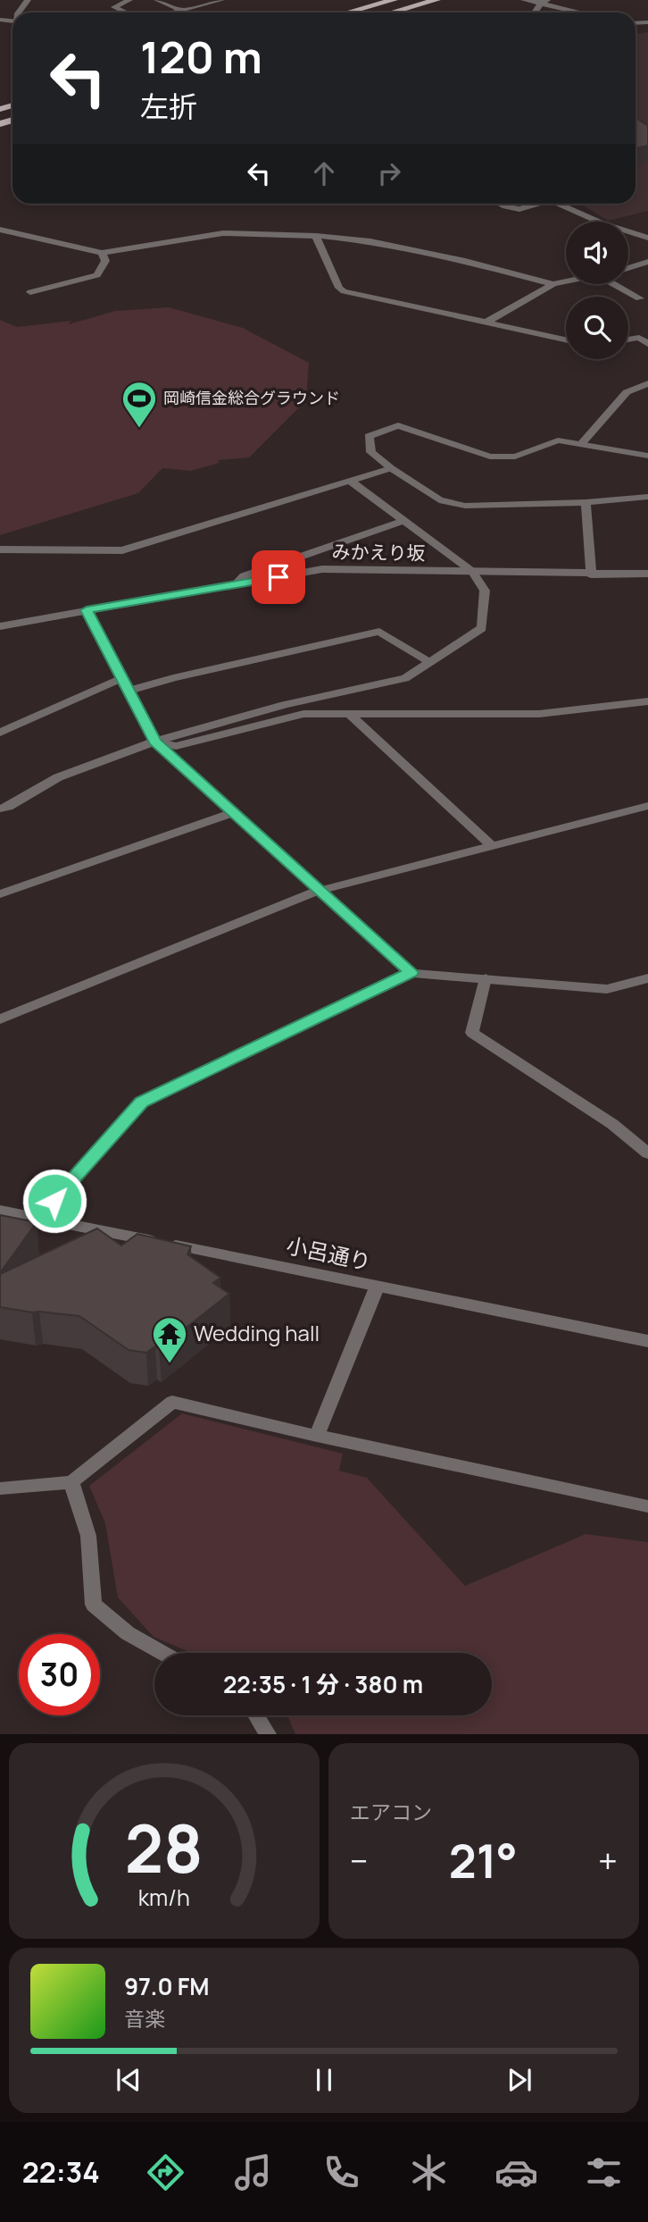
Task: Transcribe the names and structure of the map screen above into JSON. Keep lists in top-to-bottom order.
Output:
{
  "streets": {
    "street": ["みかえり坂", "小呂通り"]
  },
  "places": {
    "sports": ["岡崎信金総合グラウンド"],
    "temple": ["Wedding hall"]
  },
  "page": {
    "turn": ["120 m", "左折"],
    "limit": "30",
    "trip": "22:35 · 1 分 · 380 m",
    "tile": "エアコン",
    "heat": ["−", "21°", "+"],
    "song": ["97.0 FM", "音楽"],
    "tabs": "22:34",
    "gauge": ["28", "km/h"]
  }
}
